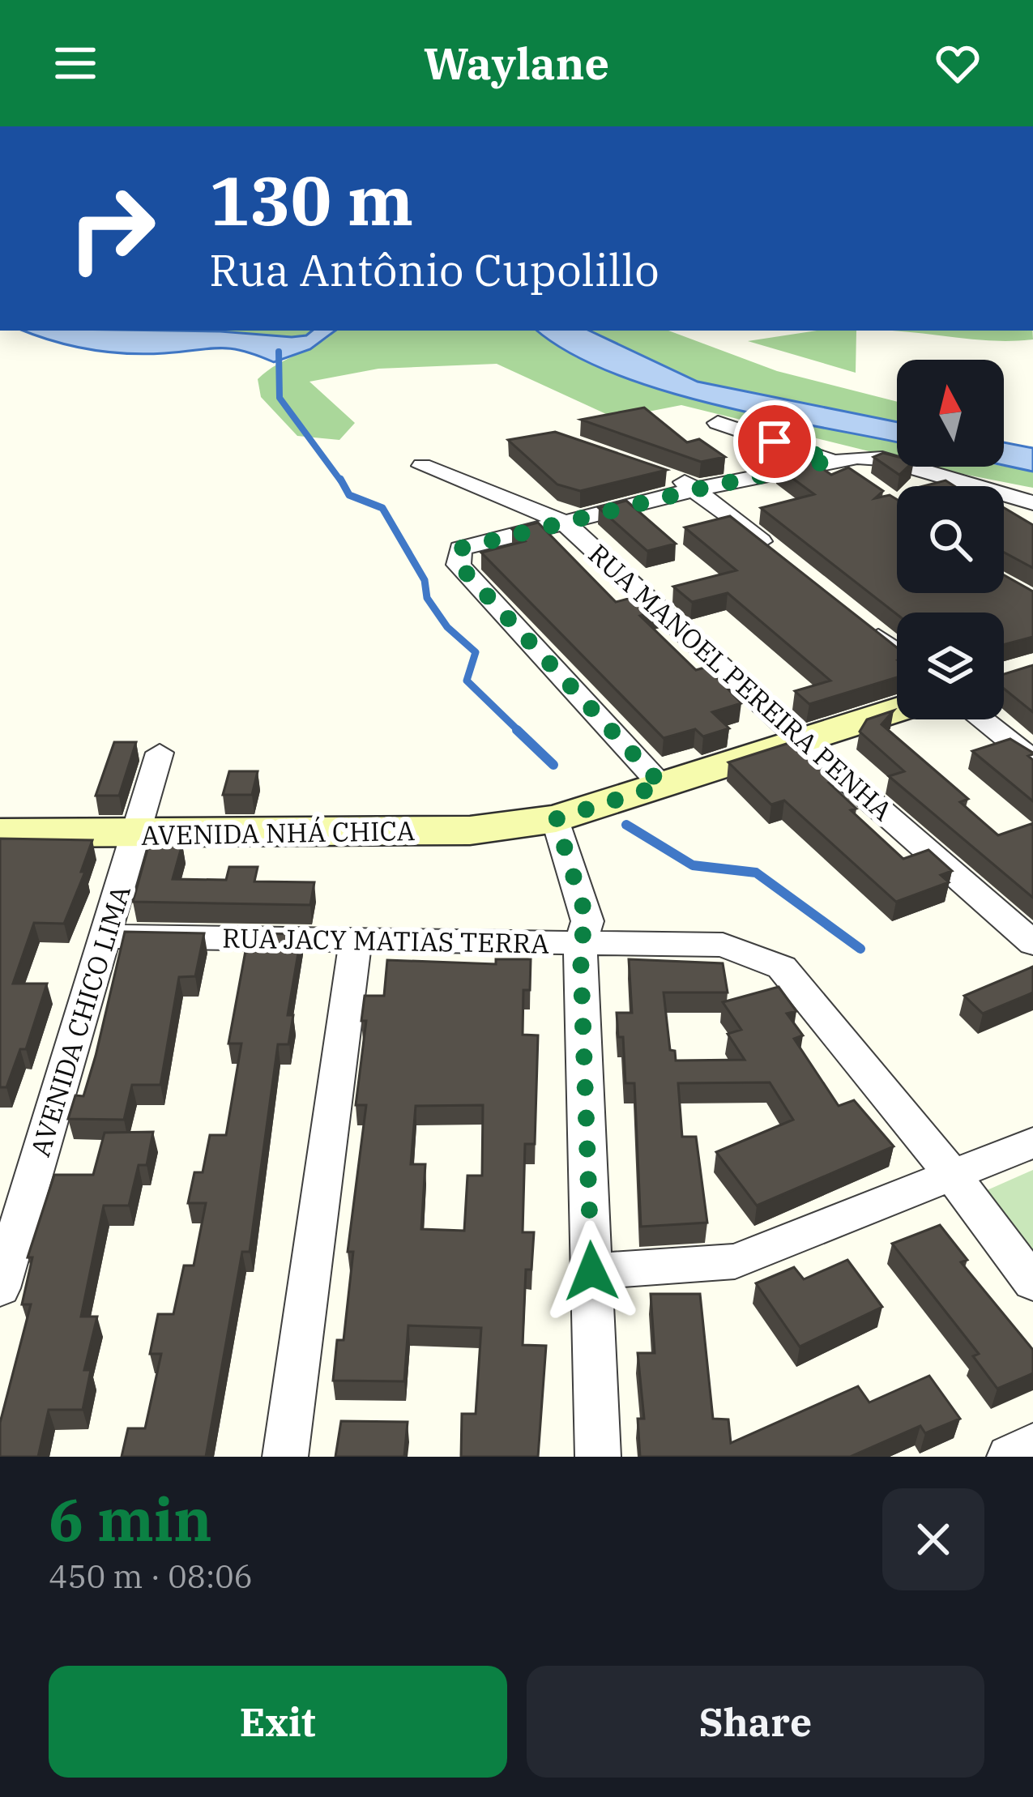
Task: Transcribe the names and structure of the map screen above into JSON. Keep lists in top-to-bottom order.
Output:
{
  "streets": {
    "street": [
      "RUA MANOEL PEREIRA PENHA",
      "AVENIDA NHÁ CHICA",
      "RUA JACY MATIAS TERRA",
      "AVENIDA CHICO LIMA"
    ]
  },
  "crossings": [
    ["RUA MANOEL PEREIRA PENHA", "AVENIDA NHÁ CHICA"],
    ["AVENIDA NHÁ CHICA", "AVENIDA CHICO LIMA"],
    ["RUA JACY MATIAS TERRA", "AVENIDA CHICO LIMA"]
  ],
  "north": "top",
  "page": {
    "header": "Waylane",
    "turn": ["130 m", "Rua Antônio Cupolillo"],
    "heading": ["6 min", "450 m · 08:06"],
    "buttons": ["Exit", "Share"]
  }
}
